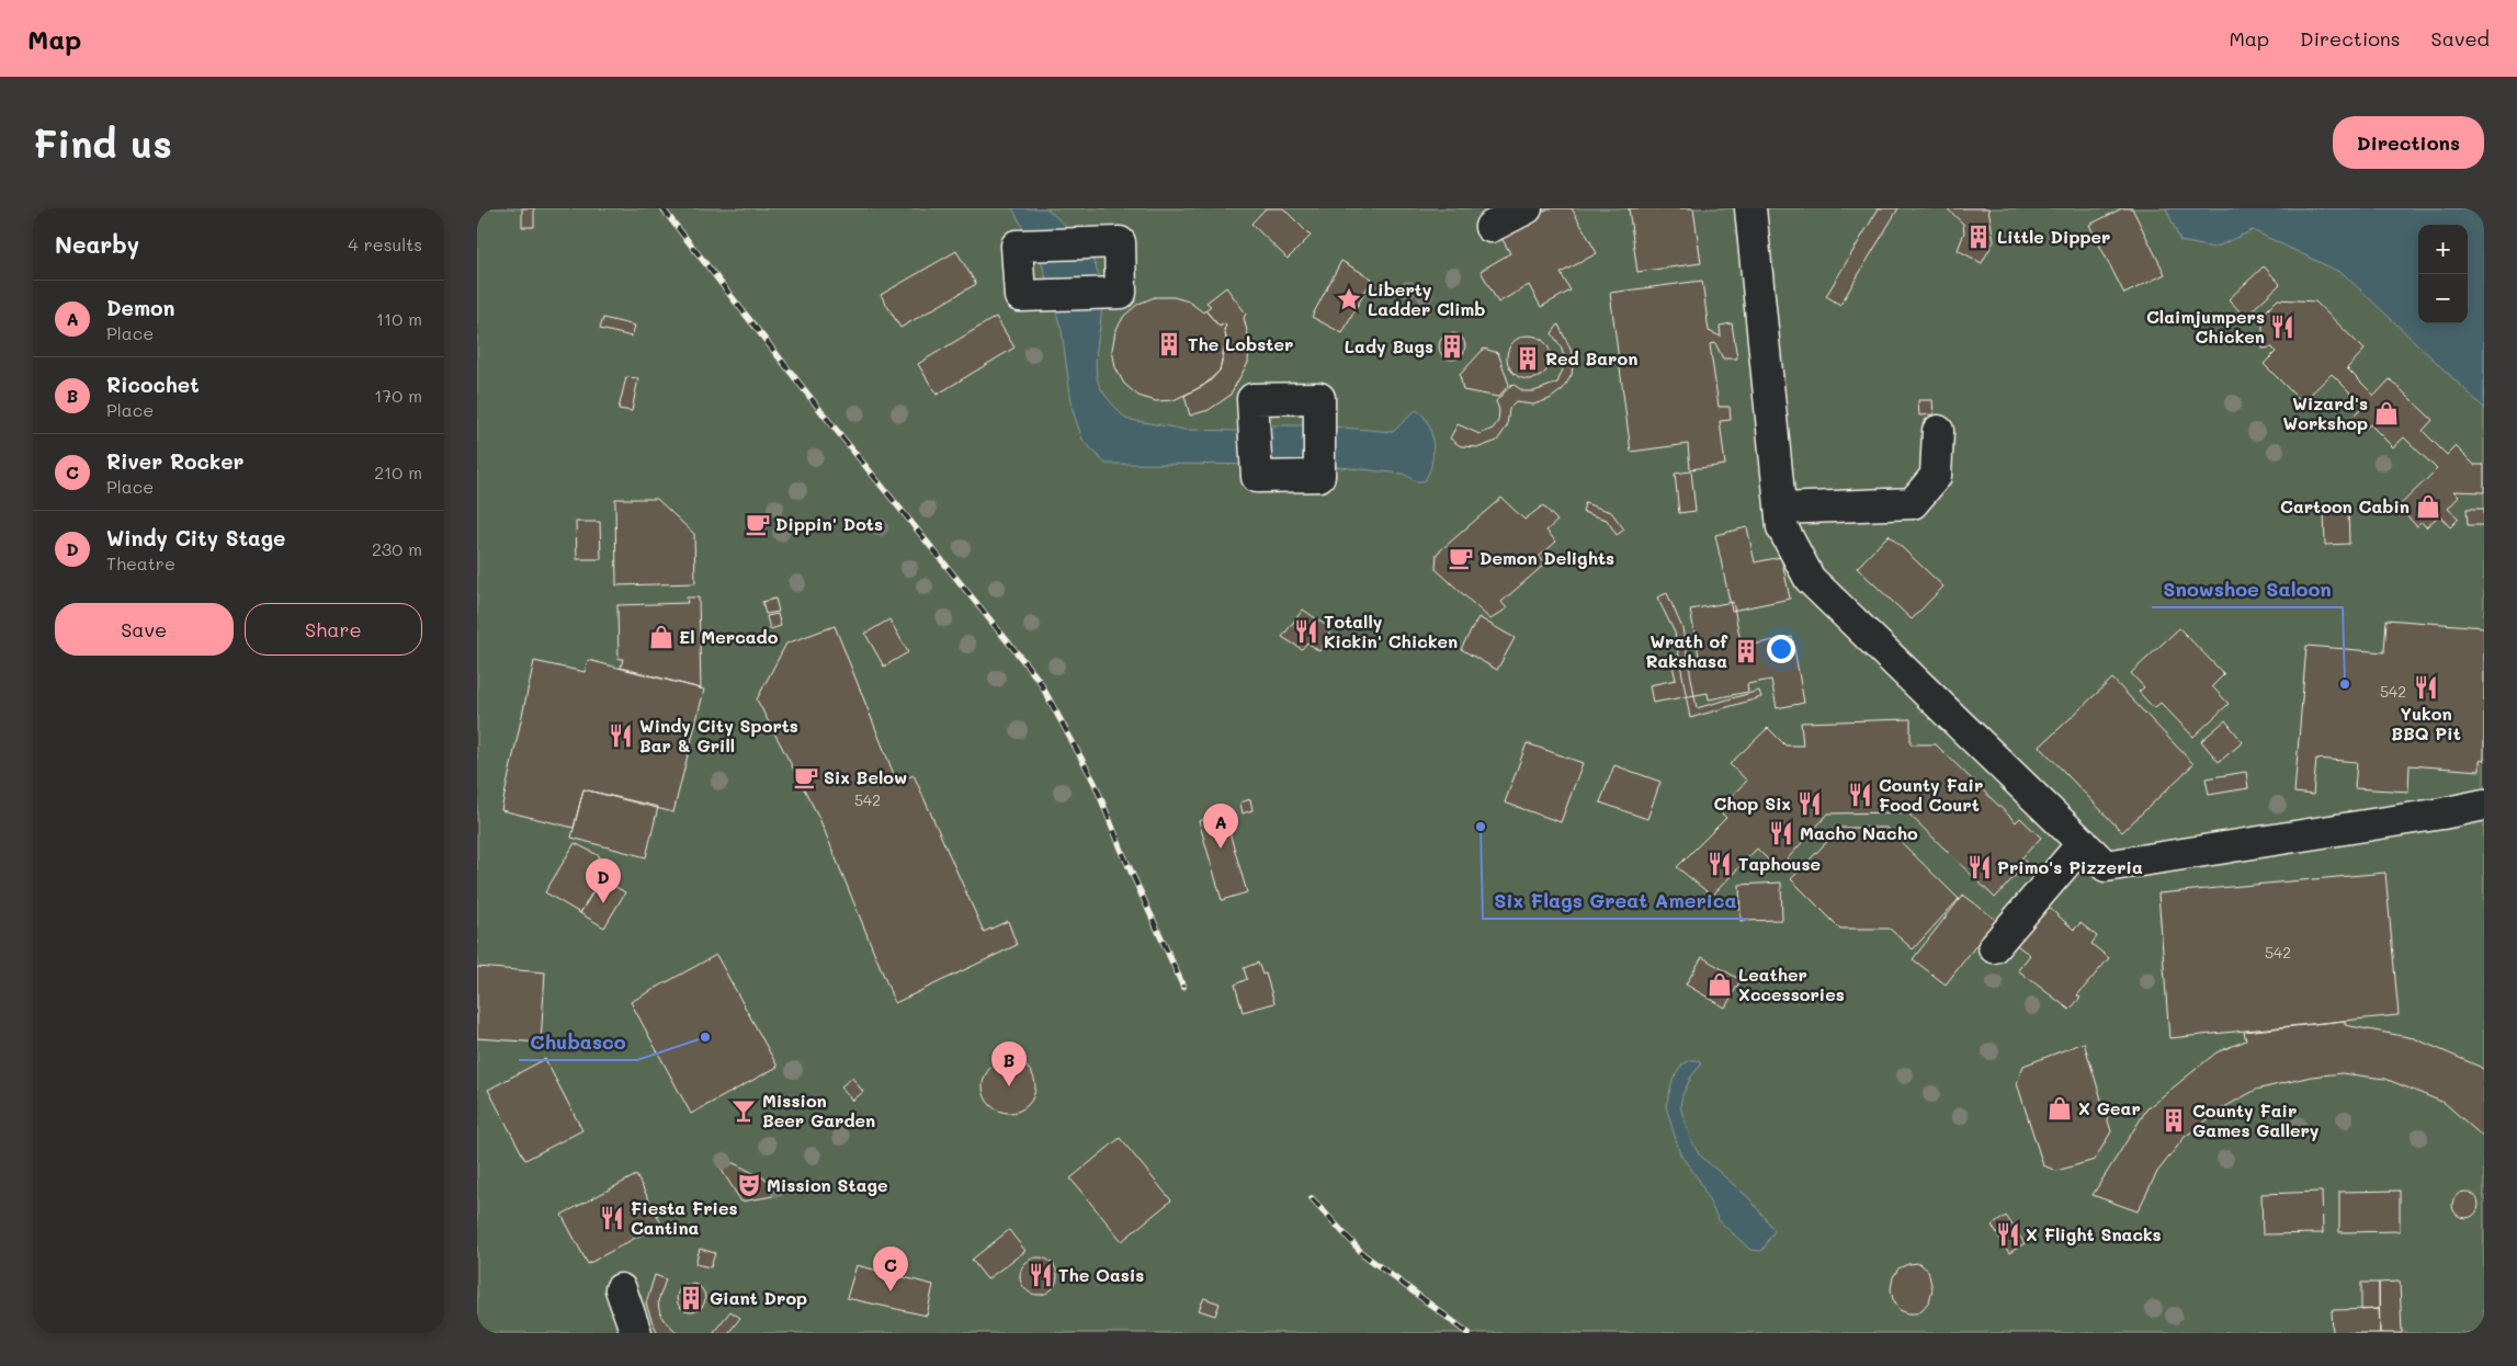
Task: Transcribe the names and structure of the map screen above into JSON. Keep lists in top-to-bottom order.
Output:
{
  "places": {
    "building": [
      "Little Dipper",
      "The Lobster",
      "Lady Bugs",
      "Red Baron",
      "Wrath of Rakshasa",
      "County Fair Games Gallery",
      "Giant Drop"
    ],
    "place": ["Liberty Ladder Climb"],
    "restaurant": [
      "Claimjumpers Chicken",
      "Totally Kickin' Chicken",
      "Yukon BBQ Pit",
      "Windy City Sports Bar & Grill",
      "County Fair Food Court",
      "Chop Six",
      "Macho Nacho",
      "Taphouse",
      "Primo's Pizzeria",
      "Fiesta Fries Cantina",
      "X Flight Snacks",
      "The Oasis"
    ],
    "shop": [
      "Wizard's Workshop",
      "Cartoon Cabin",
      "El Mercado",
      "Leather Xccessories",
      "X Gear"
    ],
    "cafe": ["Dippin' Dots", "Demon Delights", "Six Below"],
    "other": ["Snowshoe Saloon", "Six Flags Great America", "Chubasco"],
    "bar": ["Mission Beer Garden"],
    "theatre": ["Mission Stage"]
  },
  "house_numbers": ["542", "542", "542"],
  "page": {
    "header": "Map",
    "nav": ["Map", "Directions", "Saved"],
    "buttons": [
      "Directions",
      ["Save", "Share"]
    ],
    "title": "Find us",
    "heading": ["Nearby", "4 results"],
    "map_buttons": ["+", "−"],
    "list": [
      {
        "mark": "A",
        "name": "Demon",
        "note": "Place",
        "value": "110 m"
      },
      {
        "mark": "B",
        "name": "Ricochet",
        "note": "Place",
        "value": "170 m"
      },
      {
        "mark": "C",
        "name": "River Rocker",
        "note": "Place",
        "value": "210 m"
      },
      {
        "mark": "D",
        "name": "Windy City Stage",
        "note": "Theatre",
        "value": "230 m"
      }
    ],
    "pins": [
      "A",
      "D",
      "B",
      "C"
    ]
  }
}
